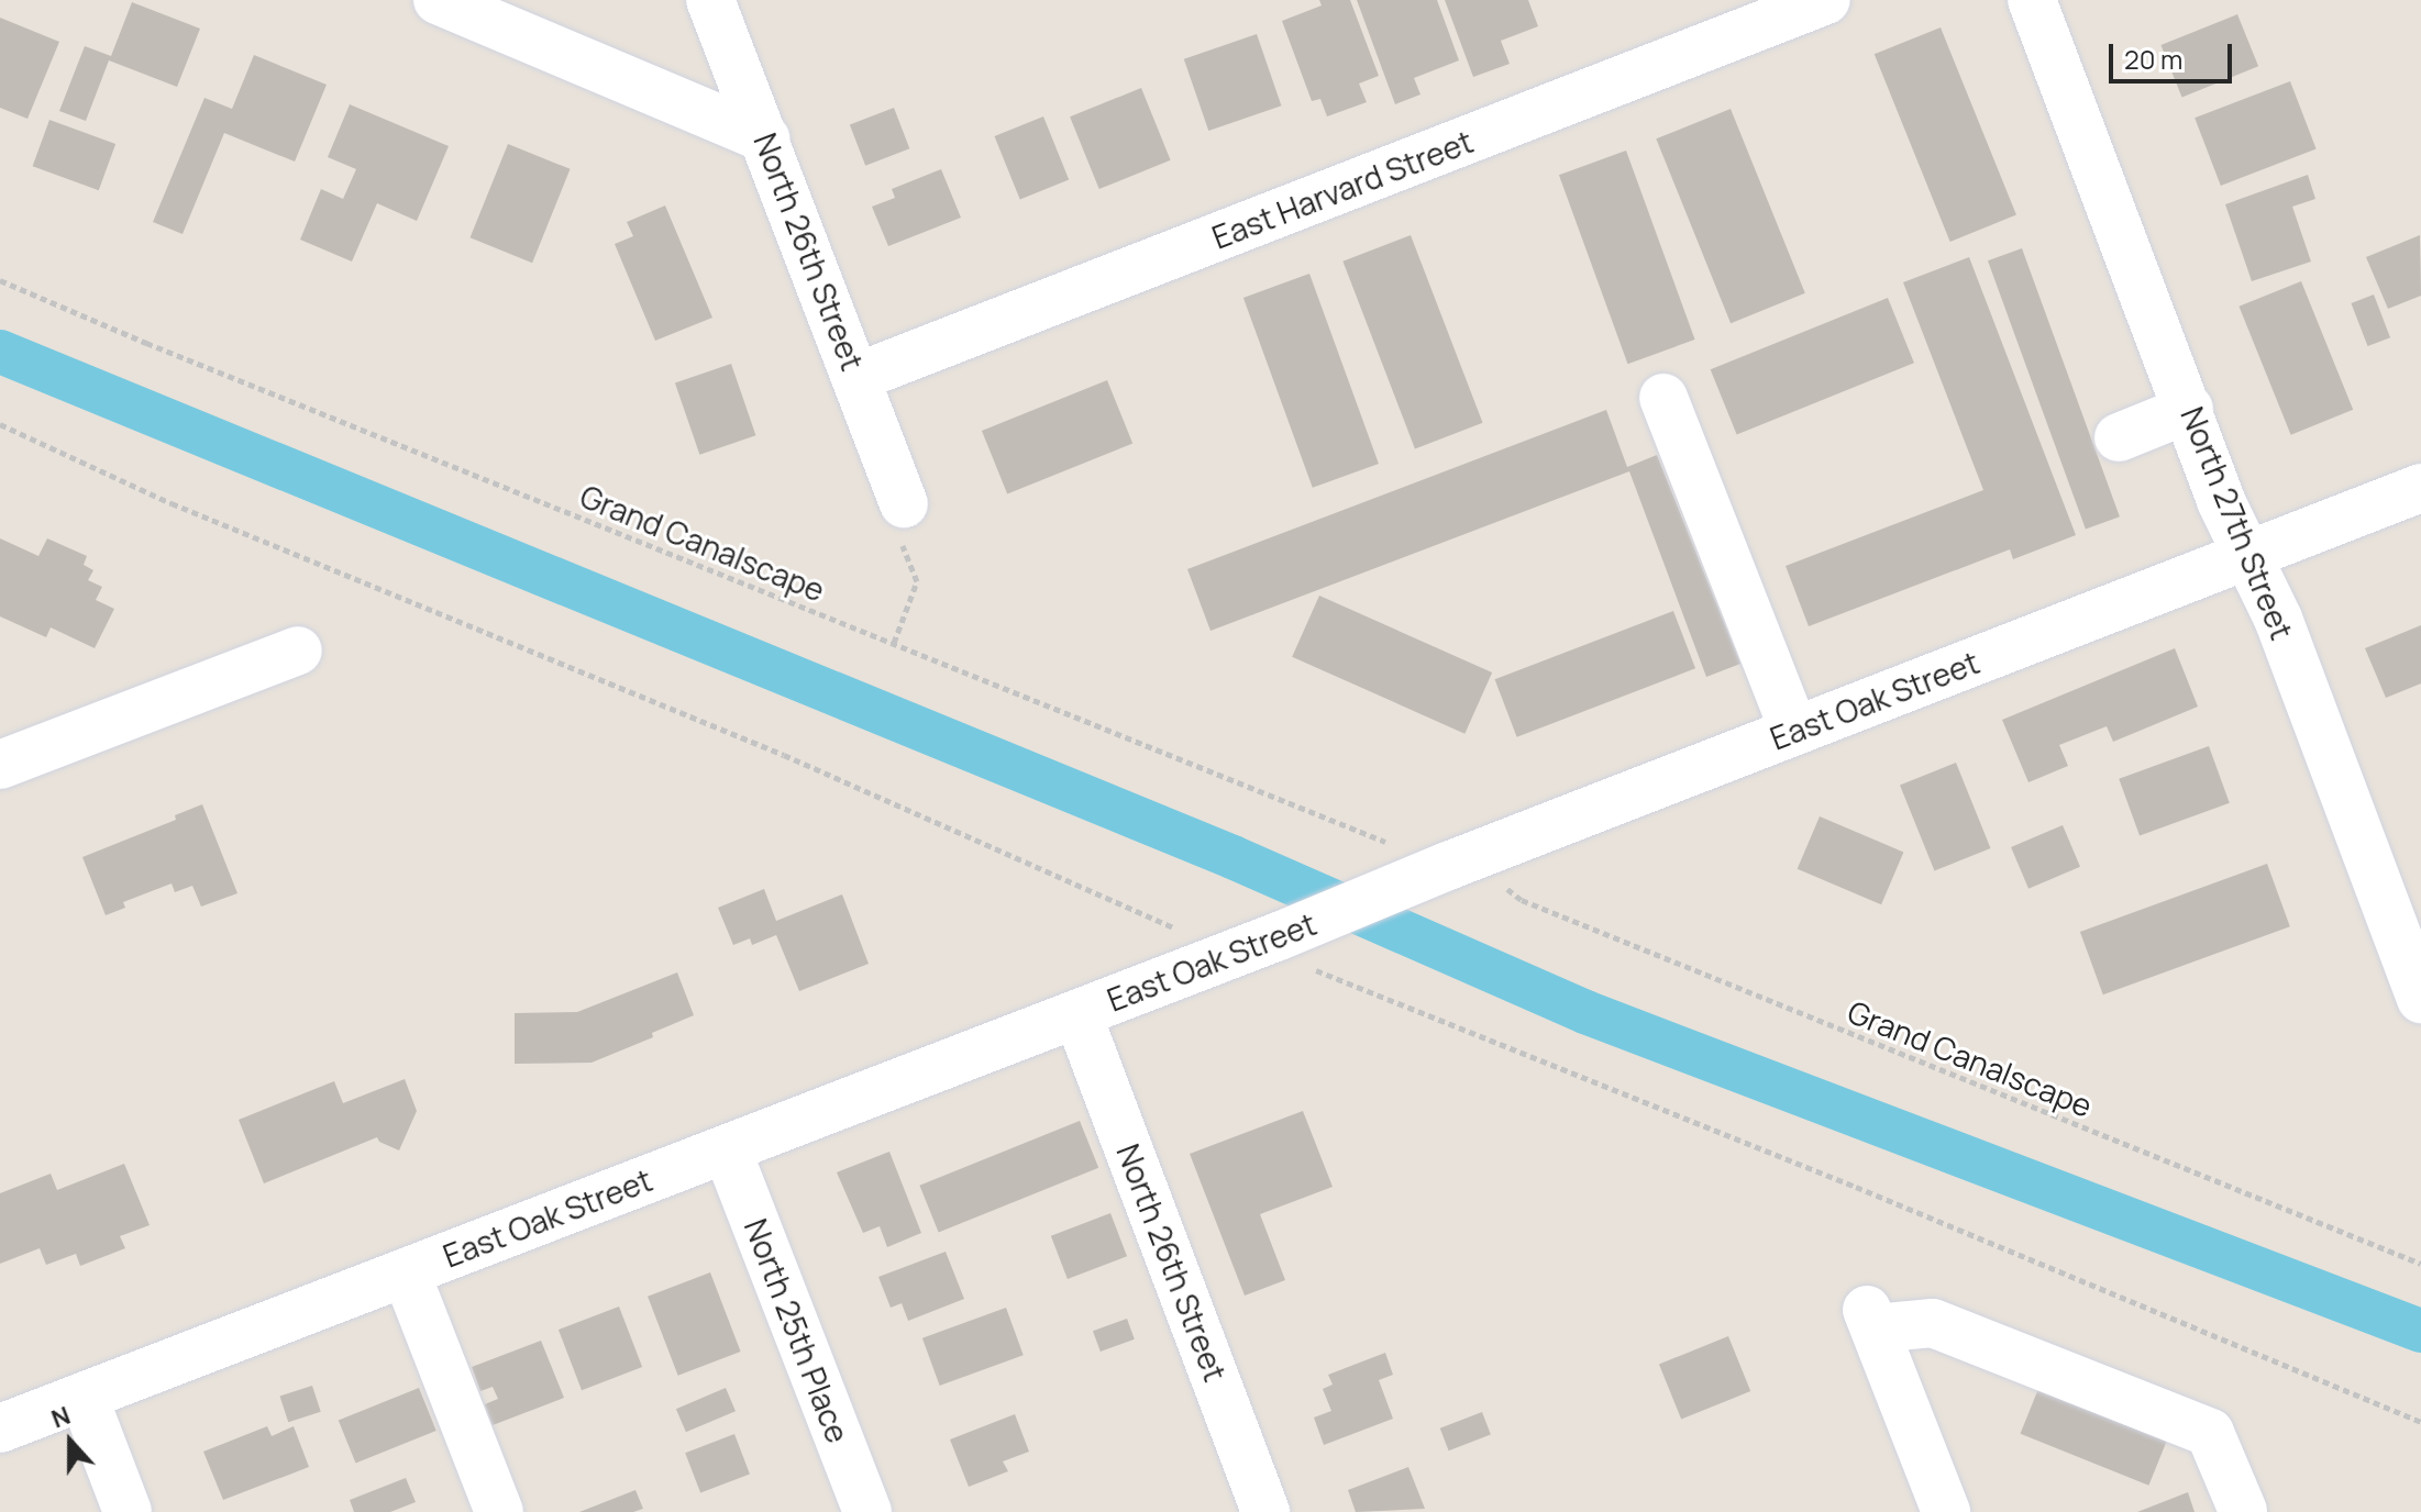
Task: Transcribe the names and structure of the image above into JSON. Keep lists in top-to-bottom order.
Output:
{
  "streets": {
    "street": [
      "East Harvard Street",
      "North 26th Street",
      "North 27th Street",
      "East Oak Street",
      "North 25th Place"
    ],
    "path": ["Grand Canalscape"]
  },
  "crossings": [
    ["East Harvard Street", "North 26th Street"],
    ["North 26th Street", "East Oak Street"],
    ["North 27th Street", "East Oak Street"],
    ["Grand Canalscape", "East Oak Street"],
    ["East Oak Street", "North 25th Place"]
  ],
  "scale_bar": "20 m",
  "north": "top"
}
